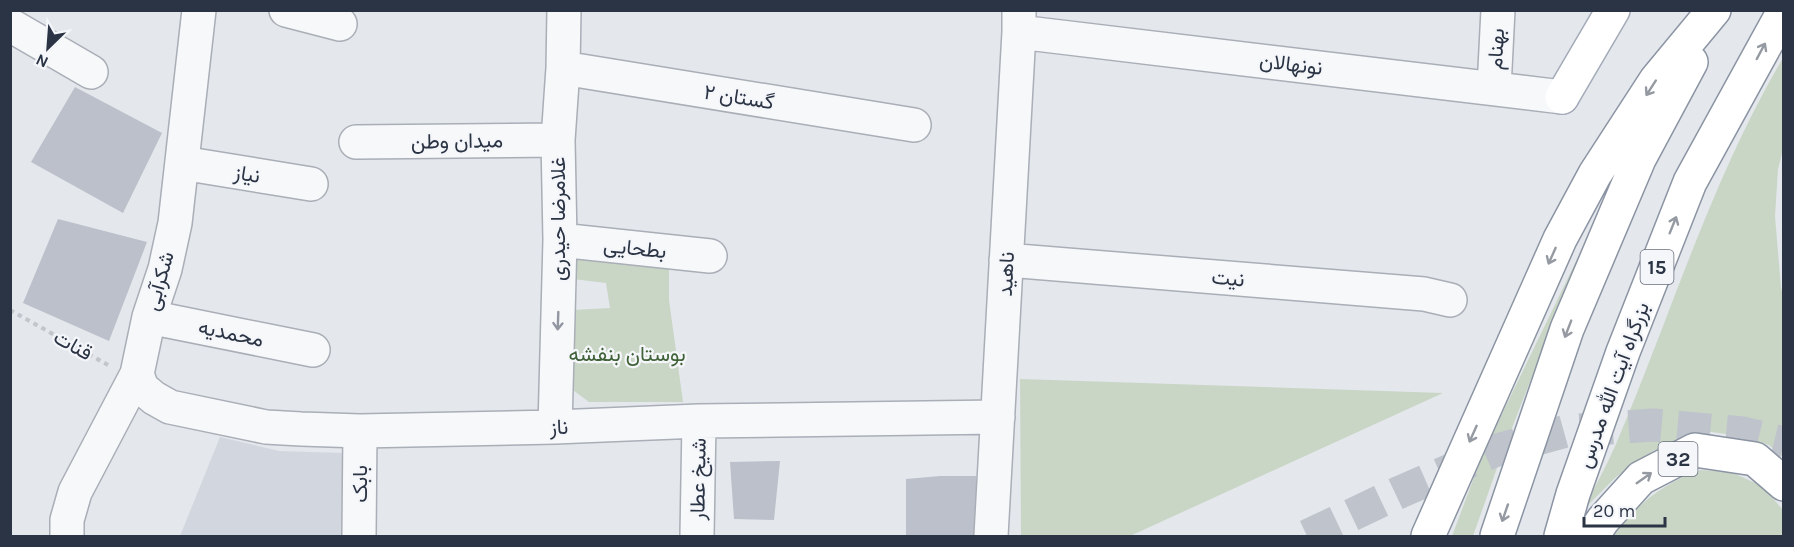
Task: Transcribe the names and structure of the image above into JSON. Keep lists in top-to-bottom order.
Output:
{
  "streets": {
    "main road": ["15", "بزرگراه آیت الله مدرس", "32"],
    "street": [
      "بهنام",
      "نونهالان",
      "گستان ۲",
      "میدان وطن",
      "نیاز",
      "غلامرضا حیدری",
      "بطحایی",
      "ناهید",
      "نیت",
      "شکرآبی",
      "محمدیه",
      "ناز",
      "شیخ عطار",
      "بابک"
    ],
    "path": ["قنات"]
  },
  "crossings": [
    ["بهنام", "نونهالان"],
    ["نونهالان", "ناهید"],
    ["گستان ۲", "غلامرضا حیدری"],
    ["میدان وطن", "غلامرضا حیدری"],
    ["نیاز", "شکرآبی"],
    ["غلامرضا حیدری", "بطحایی"],
    ["غلامرضا حیدری", "ناز"],
    ["ناهید", "نیت"],
    ["ناهید", "ناز"],
    ["شکرآبی", "محمدیه"],
    ["شکرآبی", "قنات"],
    ["شکرآبی", "ناز"],
    ["قنات", "ناز"],
    ["ناز", "شیخ عطار"],
    ["ناز", "بابک"]
  ],
  "one_way": ["غلامرضا حیدری"],
  "parks": ["بوستان بنفشه"],
  "scale_bar": "20 m",
  "north": "bottom left"
}
